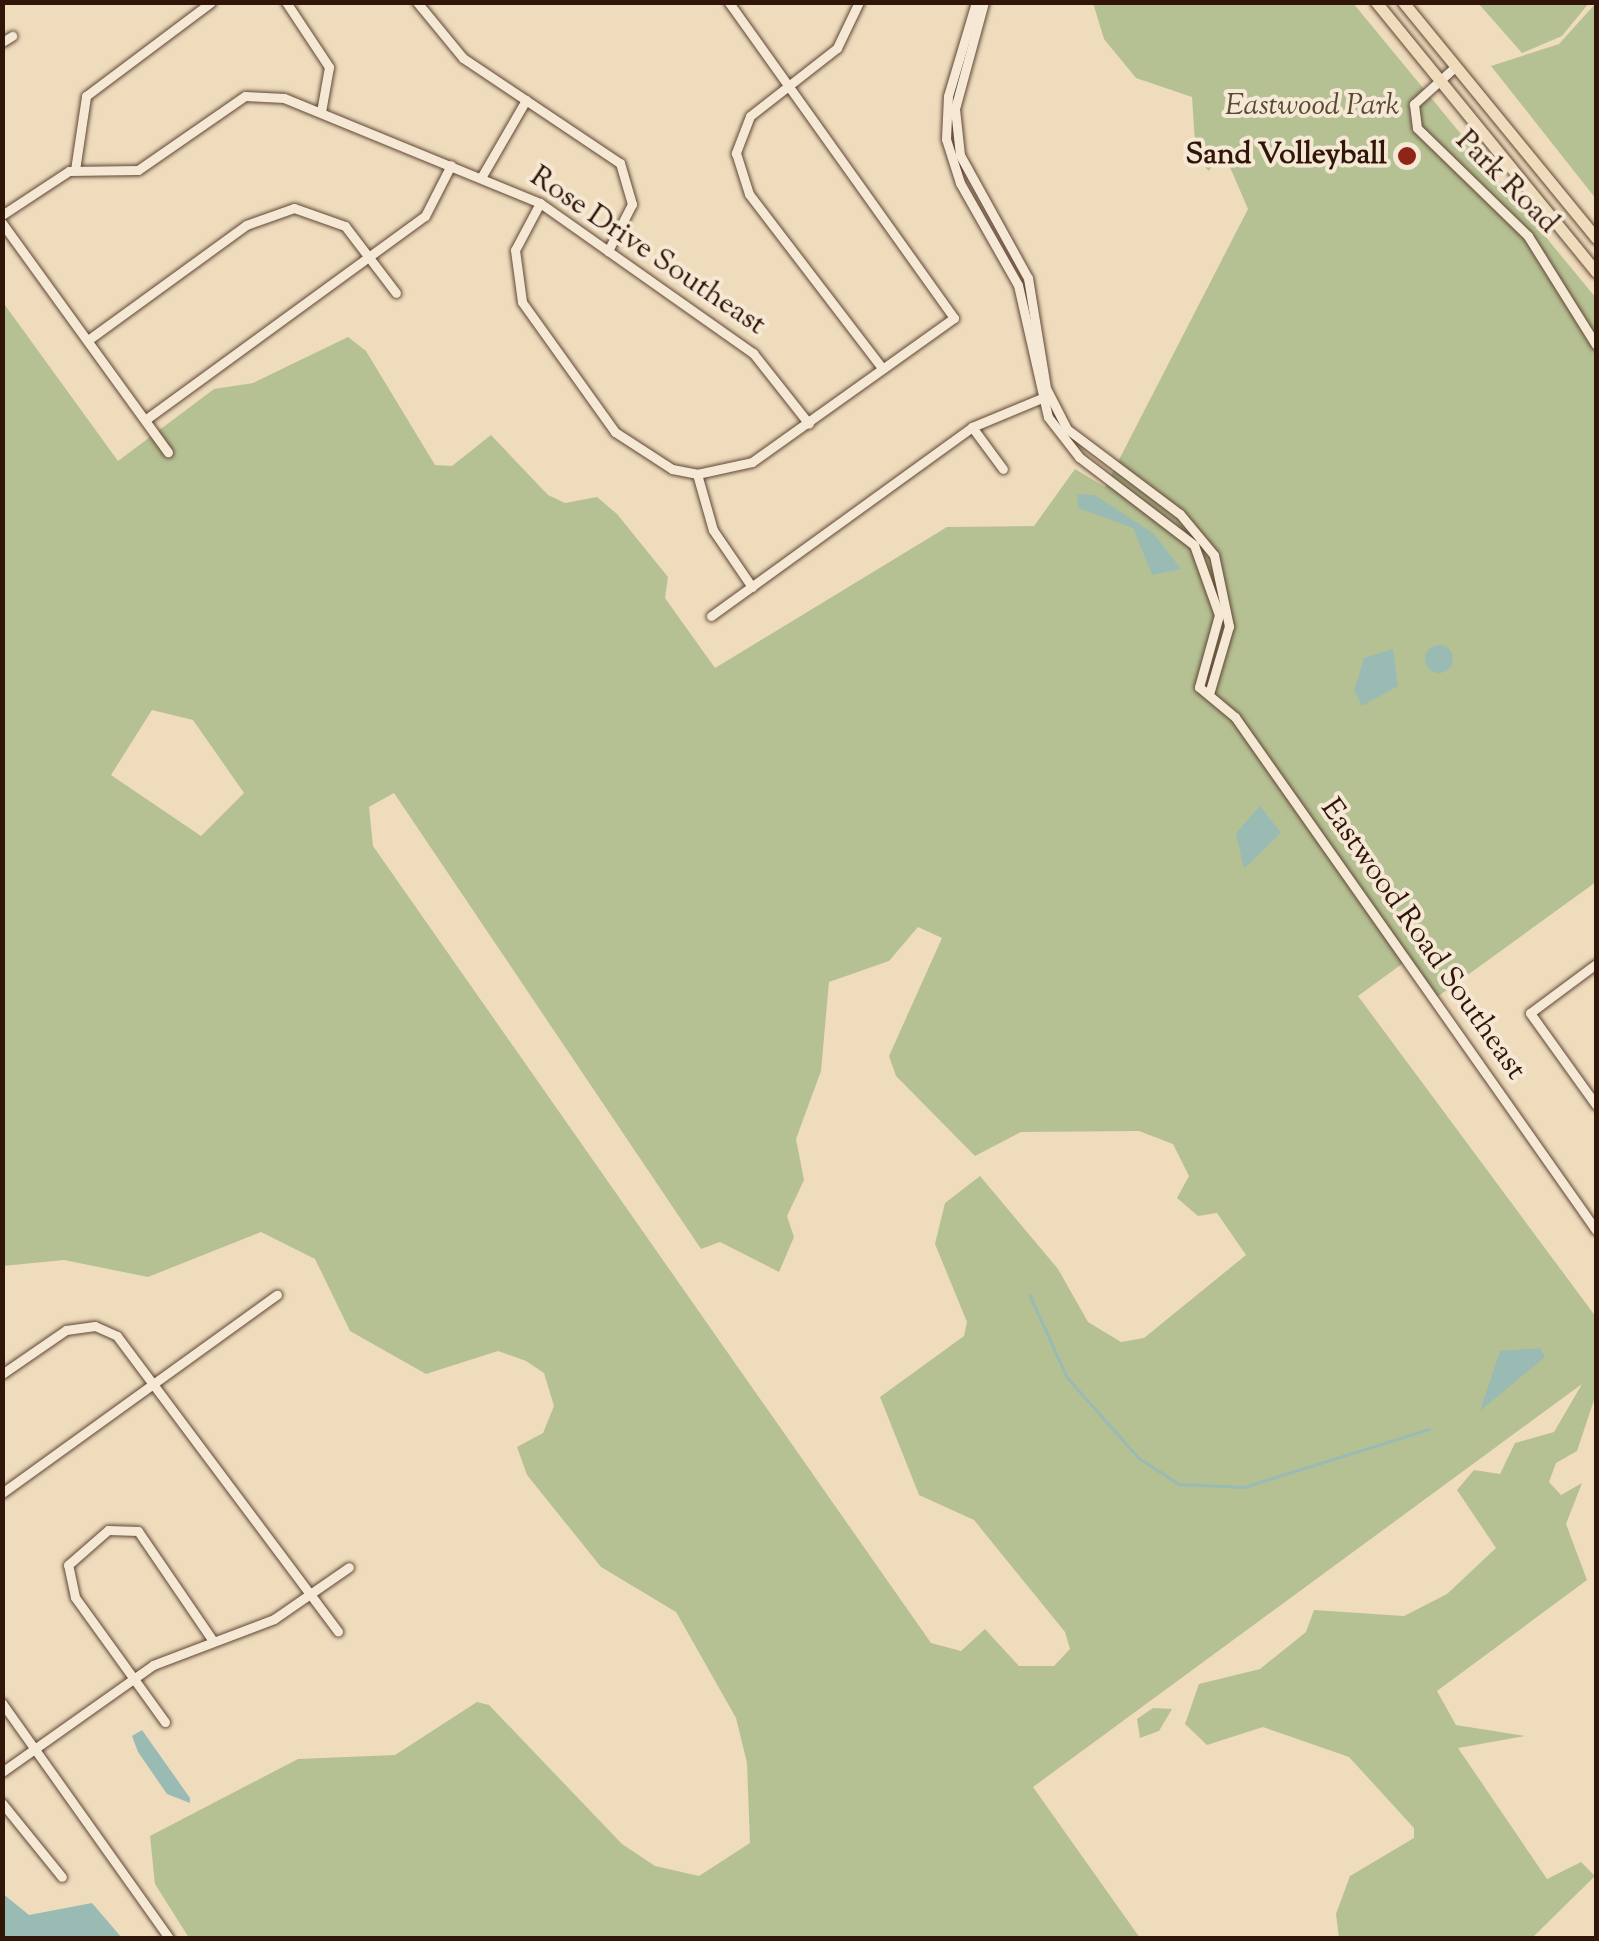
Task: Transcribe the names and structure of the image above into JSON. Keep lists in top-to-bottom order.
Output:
{
  "streets": {
    "street": ["Park Road", "Rose Drive Southeast", "Eastwood Road Southeast"]
  },
  "parks": ["Eastwood Park"],
  "places": ["Sand Volleyball"]
}
